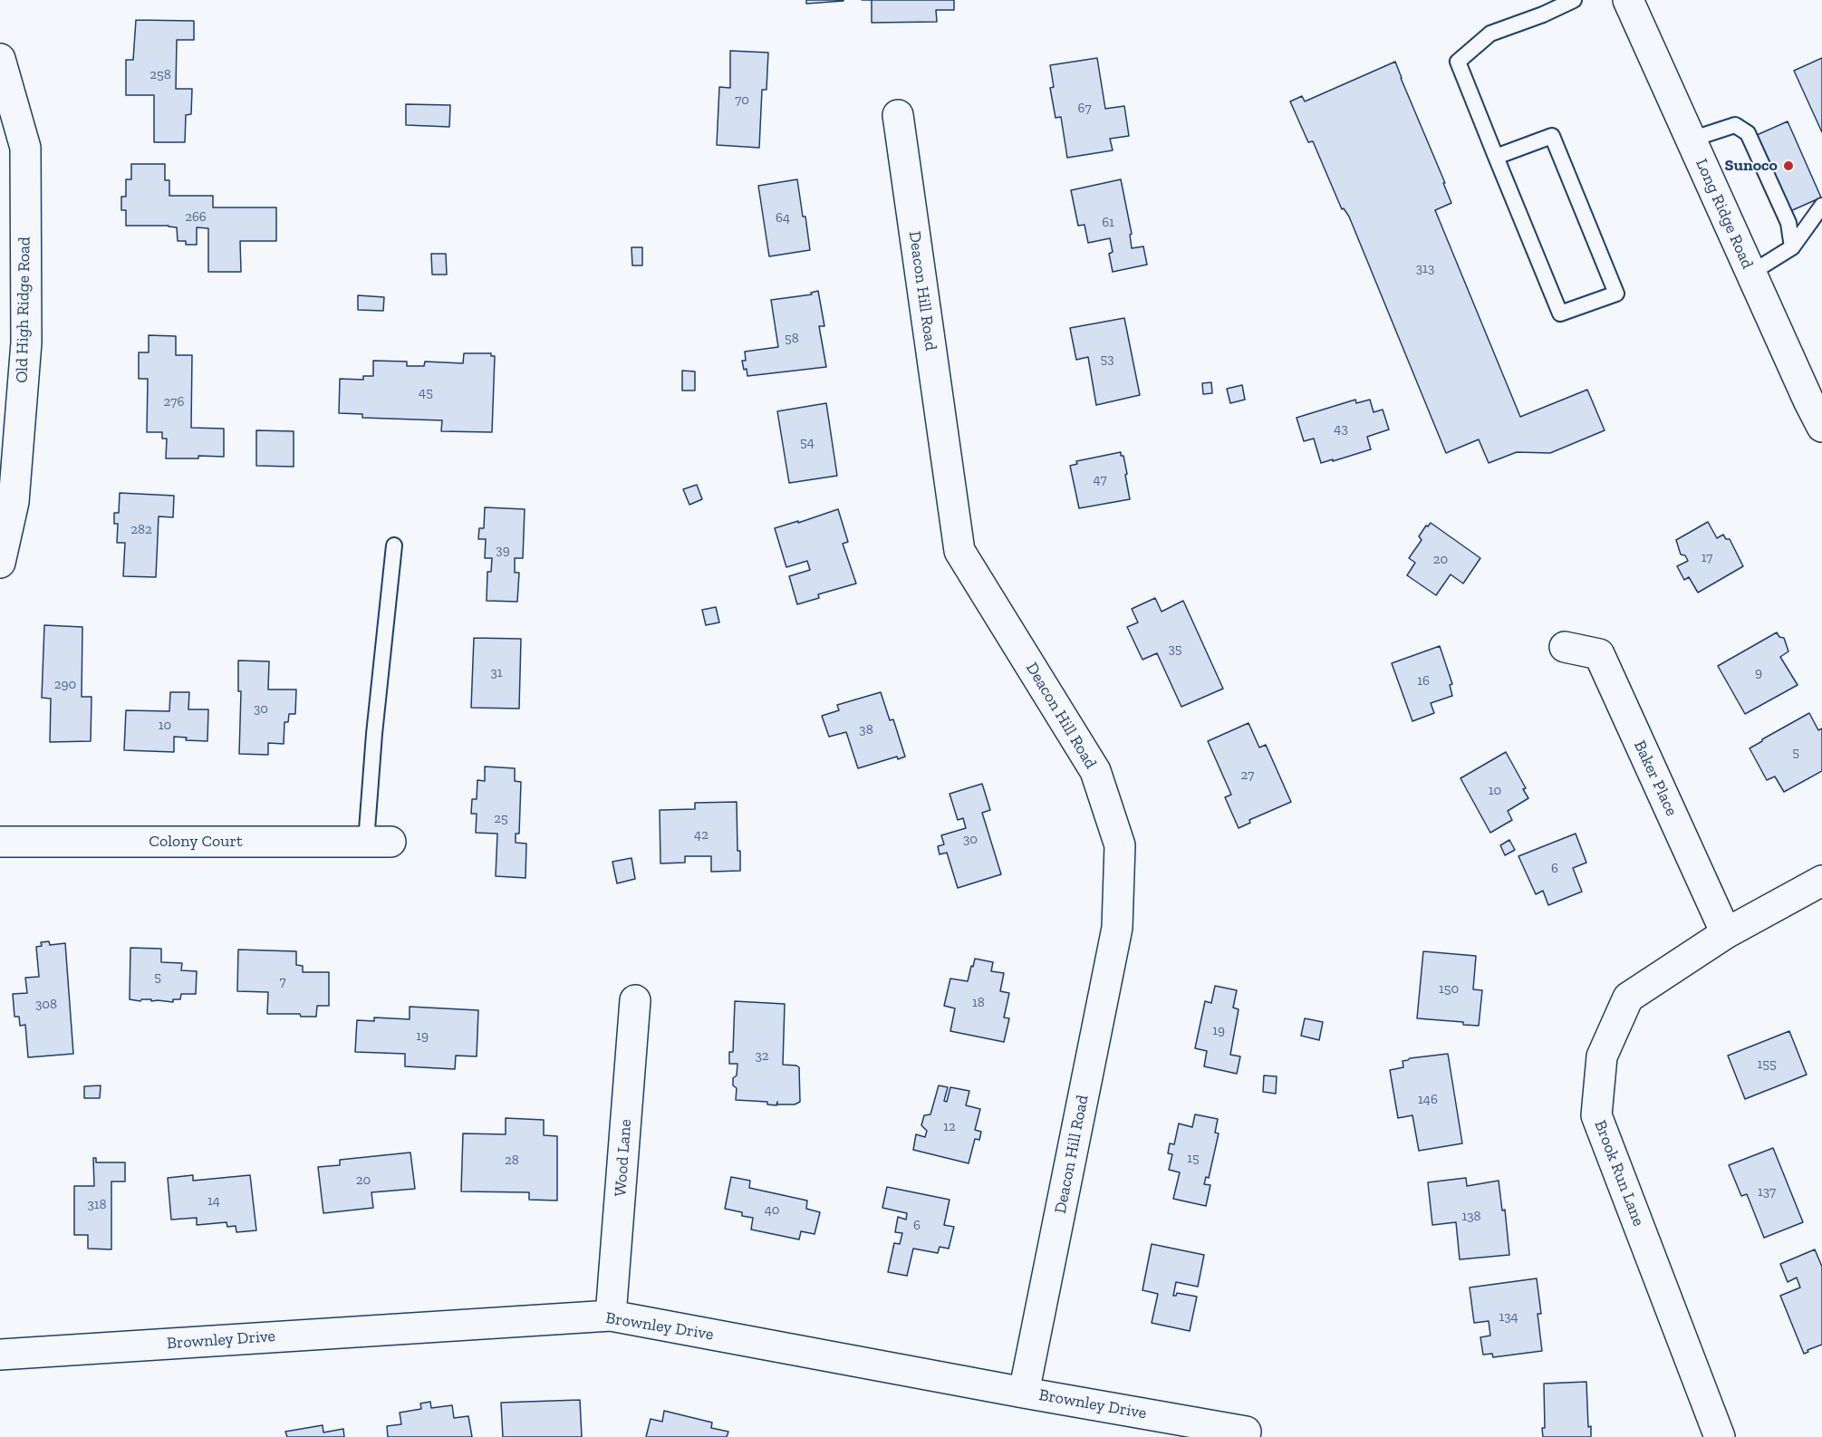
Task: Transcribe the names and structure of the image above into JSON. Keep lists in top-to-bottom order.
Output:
{
  "streets": {
    "street": [
      "Long Ridge Road",
      "Deacon Hill Road",
      "Old High Ridge Road",
      "Baker Place",
      "Colony Court",
      "Wood Lane",
      "Brook Run Lane",
      "Brownley Drive"
    ]
  },
  "crossings": [
    ["Deacon Hill Road", "Brownley Drive"],
    ["Baker Place", "Brook Run Lane"],
    ["Wood Lane", "Brownley Drive"]
  ],
  "places": ["Sunoco"],
  "house_numbers": [
    "258",
    "70",
    "67",
    "266",
    "64",
    "61",
    "313",
    "58",
    "53",
    "45",
    "276",
    "43",
    "54",
    "47",
    "282",
    "39",
    "17",
    "20",
    "35",
    "31",
    "9",
    "16",
    "290",
    "30",
    "10",
    "38",
    "5",
    "27",
    "10",
    "25",
    "42",
    "30",
    "6",
    "5",
    "7",
    "150",
    "18",
    "308",
    "19",
    "19",
    "32",
    "155",
    "146",
    "12",
    "15",
    "28",
    "20",
    "137",
    "14",
    "318",
    "40",
    "138",
    "6",
    "134"
  ]
}
